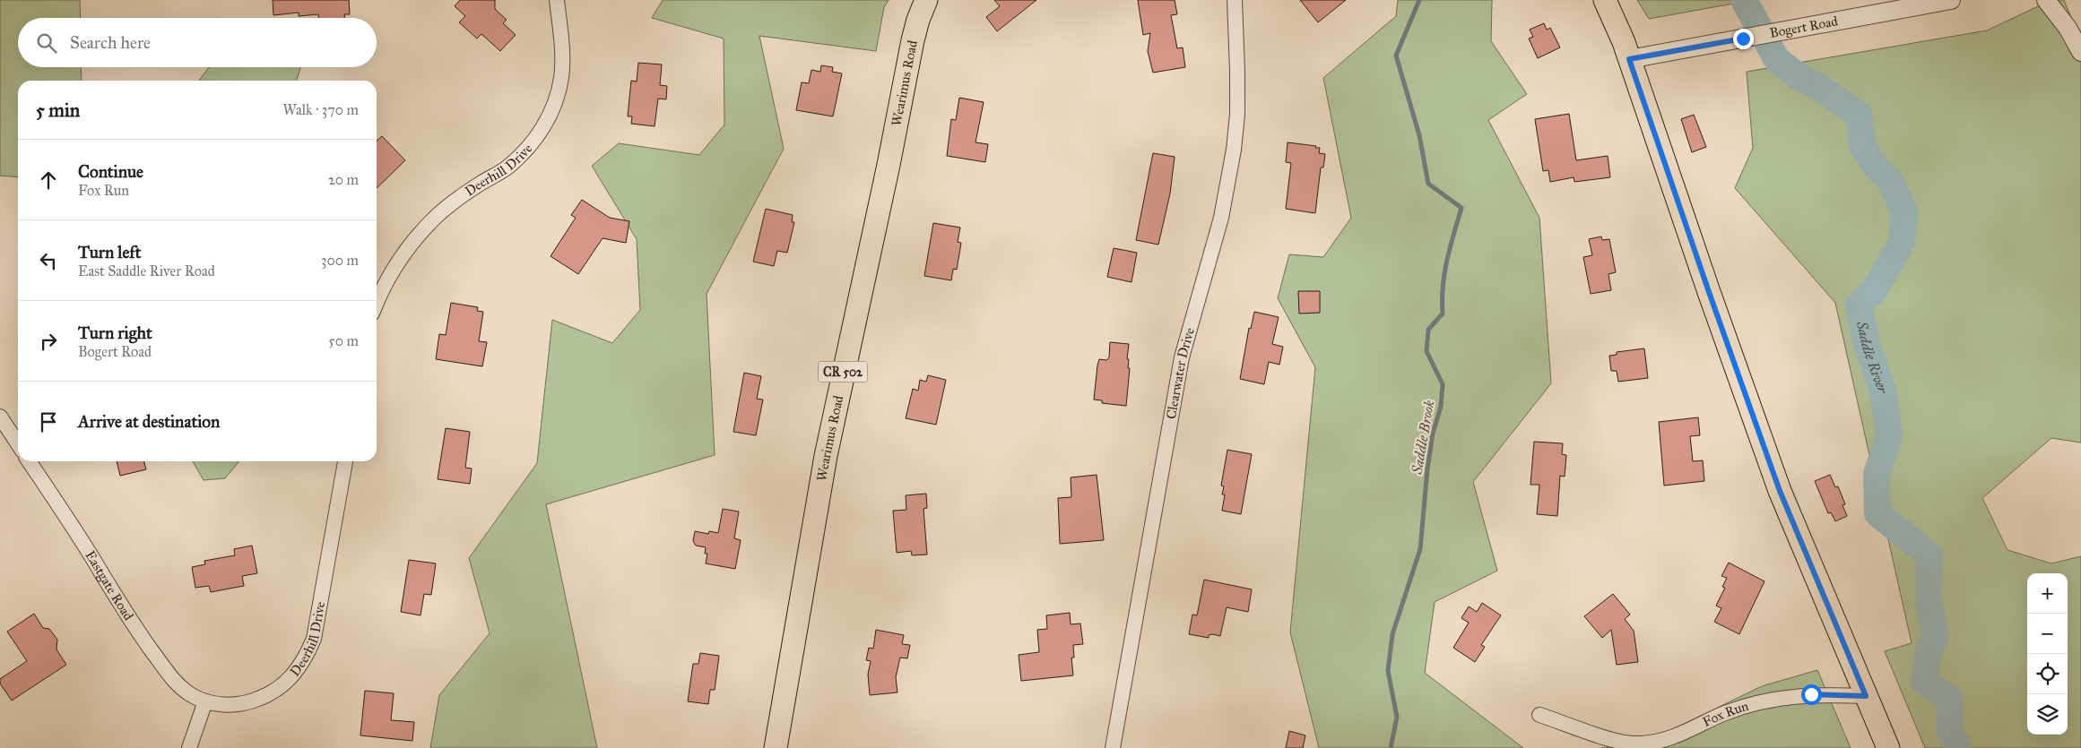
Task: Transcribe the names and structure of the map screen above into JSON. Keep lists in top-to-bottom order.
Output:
{
  "streets": {
    "main road": ["Wearimus Road", "CR 502"],
    "street": [
      "Bogert Road",
      "Deerhill Drive",
      "Clearwater Drive",
      "Eastgate Road",
      "Fox Run"
    ]
  },
  "crossings": [
    ["Deerhill Drive", "Eastgate Road"]
  ],
  "water": ["Saddle River", "Saddle Brook"],
  "page": {
    "search": "Search here",
    "heading": ["5 min", "Walk · 370 m"],
    "list": [
      ["Continue", "Fox Run", "20 m"],
      ["Turn left", "East Saddle River Road", "300 m"],
      ["Turn right", "Bogert Road", "50 m"],
      "Arrive at destination"
    ],
    "map_buttons": ["+", "−"]
  }
}
